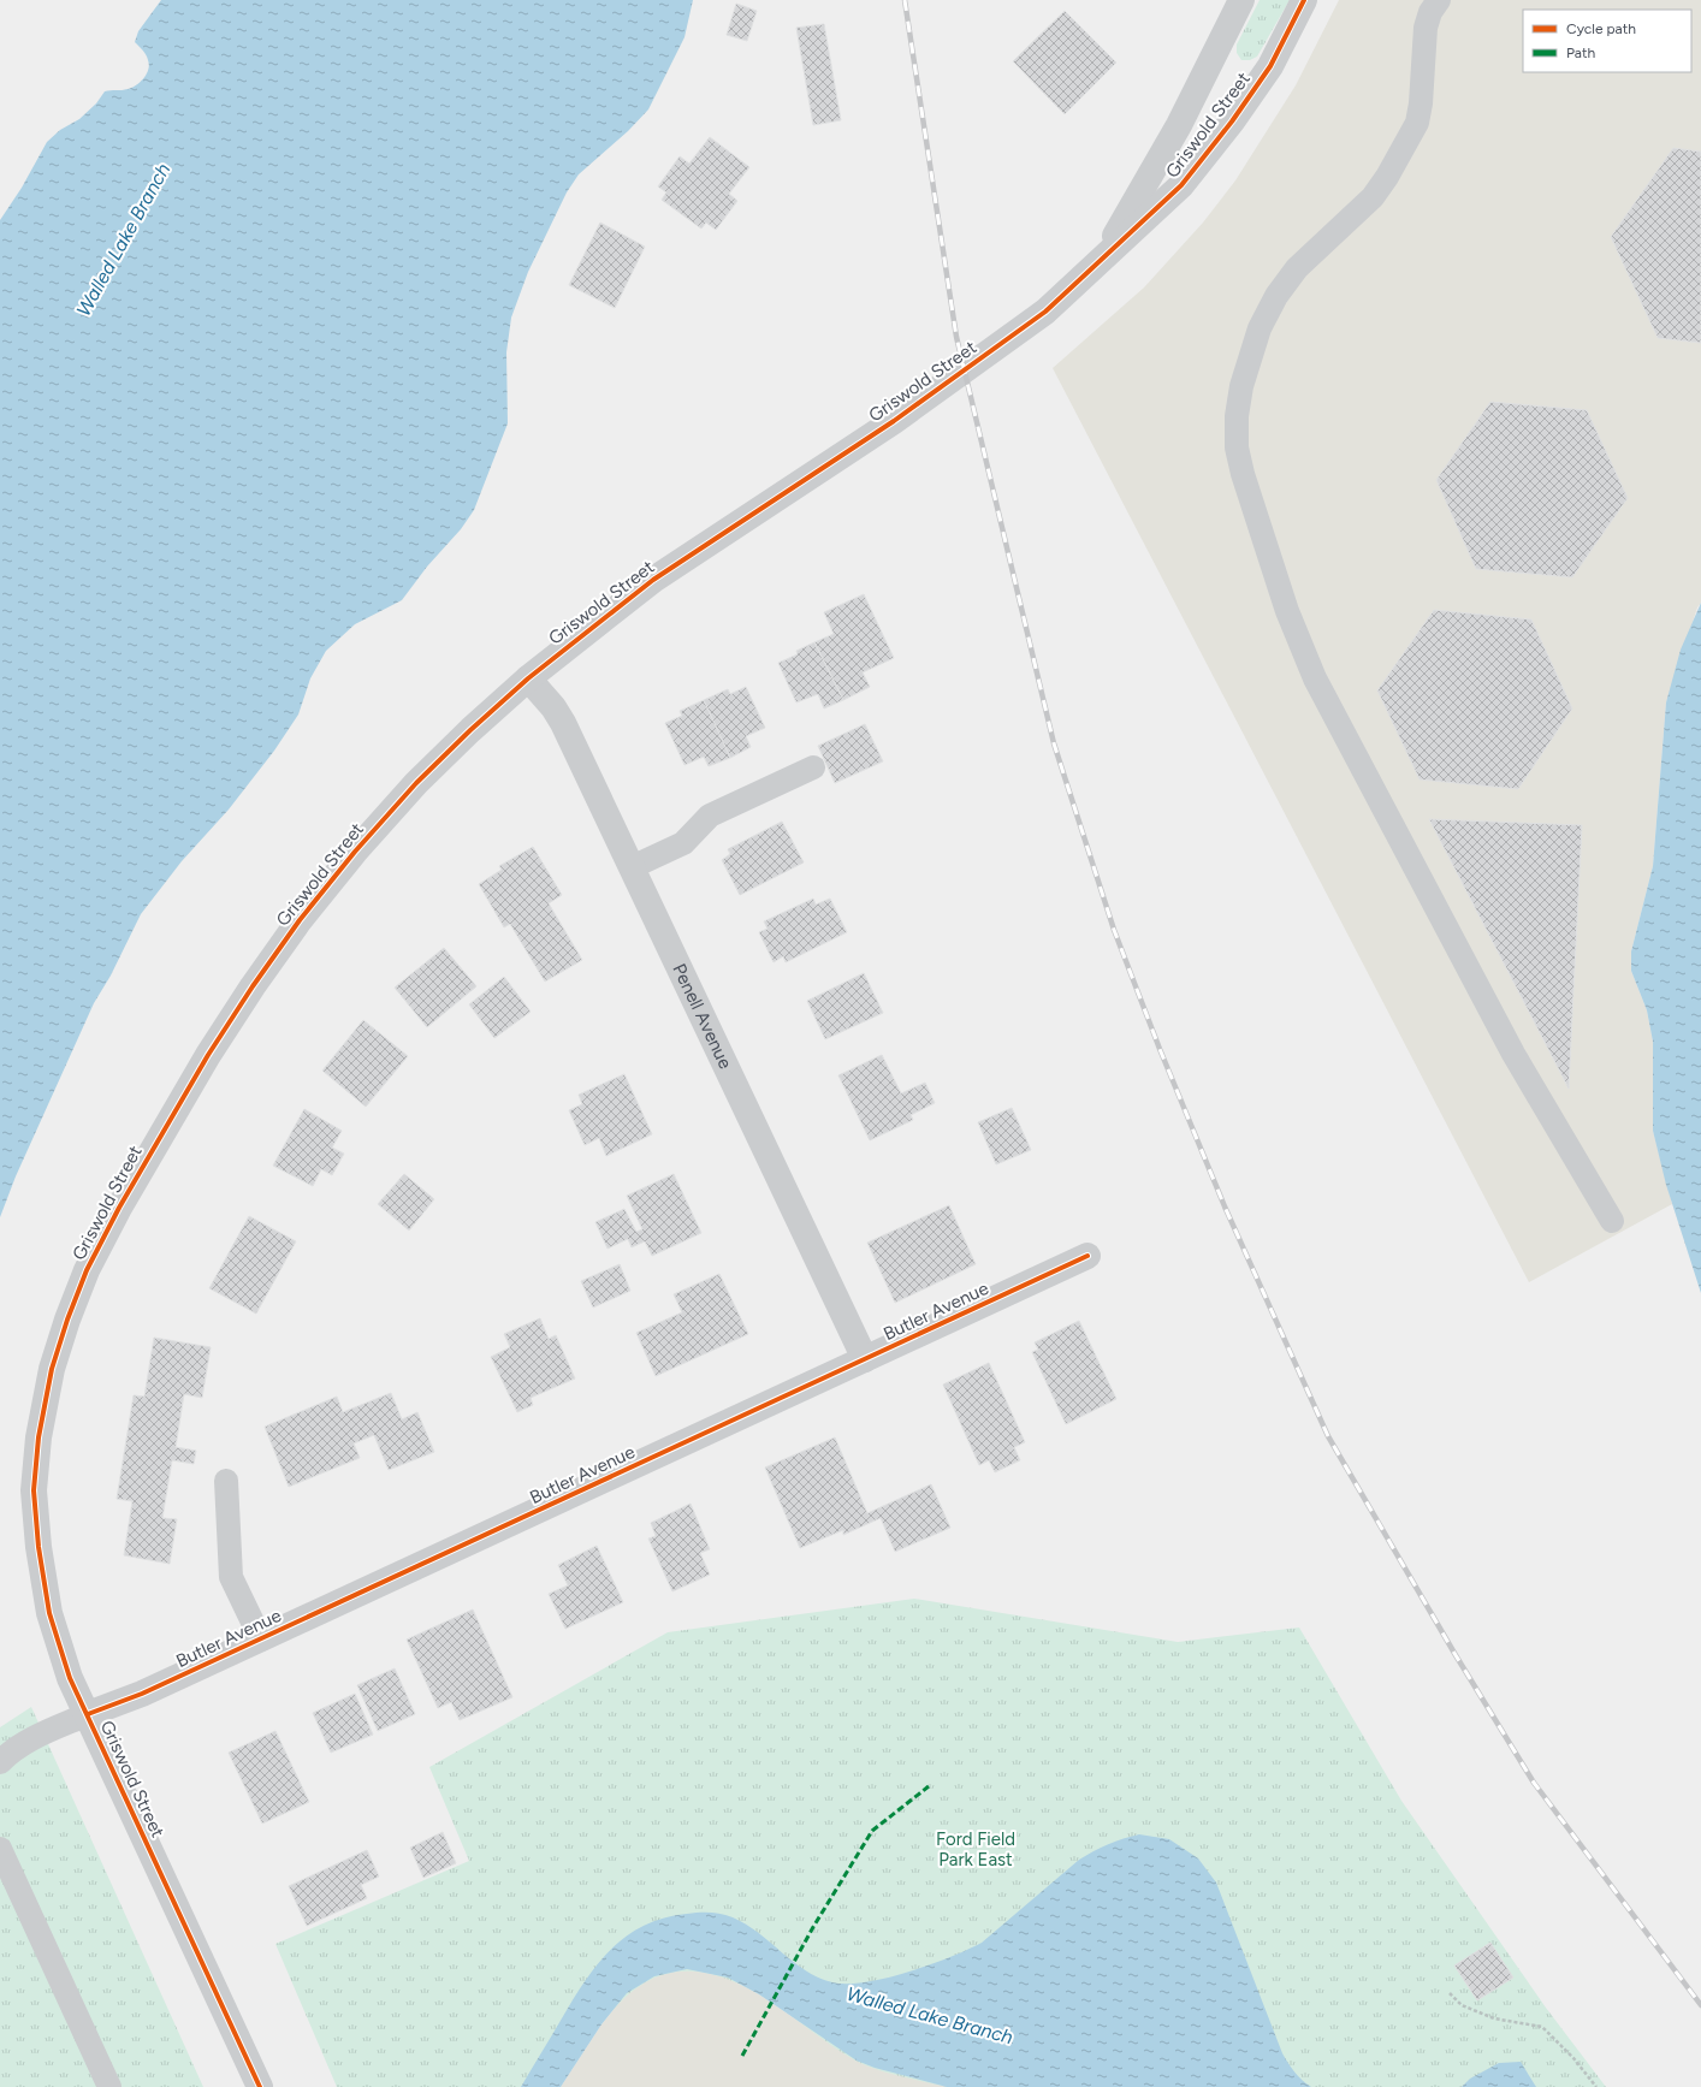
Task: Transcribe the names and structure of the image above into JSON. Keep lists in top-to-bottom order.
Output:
{
  "streets": {
    "street": ["Griswold Street", "Penell Avenue", "Butler Avenue"]
  },
  "crossings": [
    ["Griswold Street", "Penell Avenue"],
    ["Griswold Street", "Butler Avenue"],
    ["Penell Avenue", "Butler Avenue"]
  ],
  "water": ["Walled Lake Branch"],
  "parks": ["Ford Field Park East"],
  "legend": ["Cycle path", "Path"]
}
